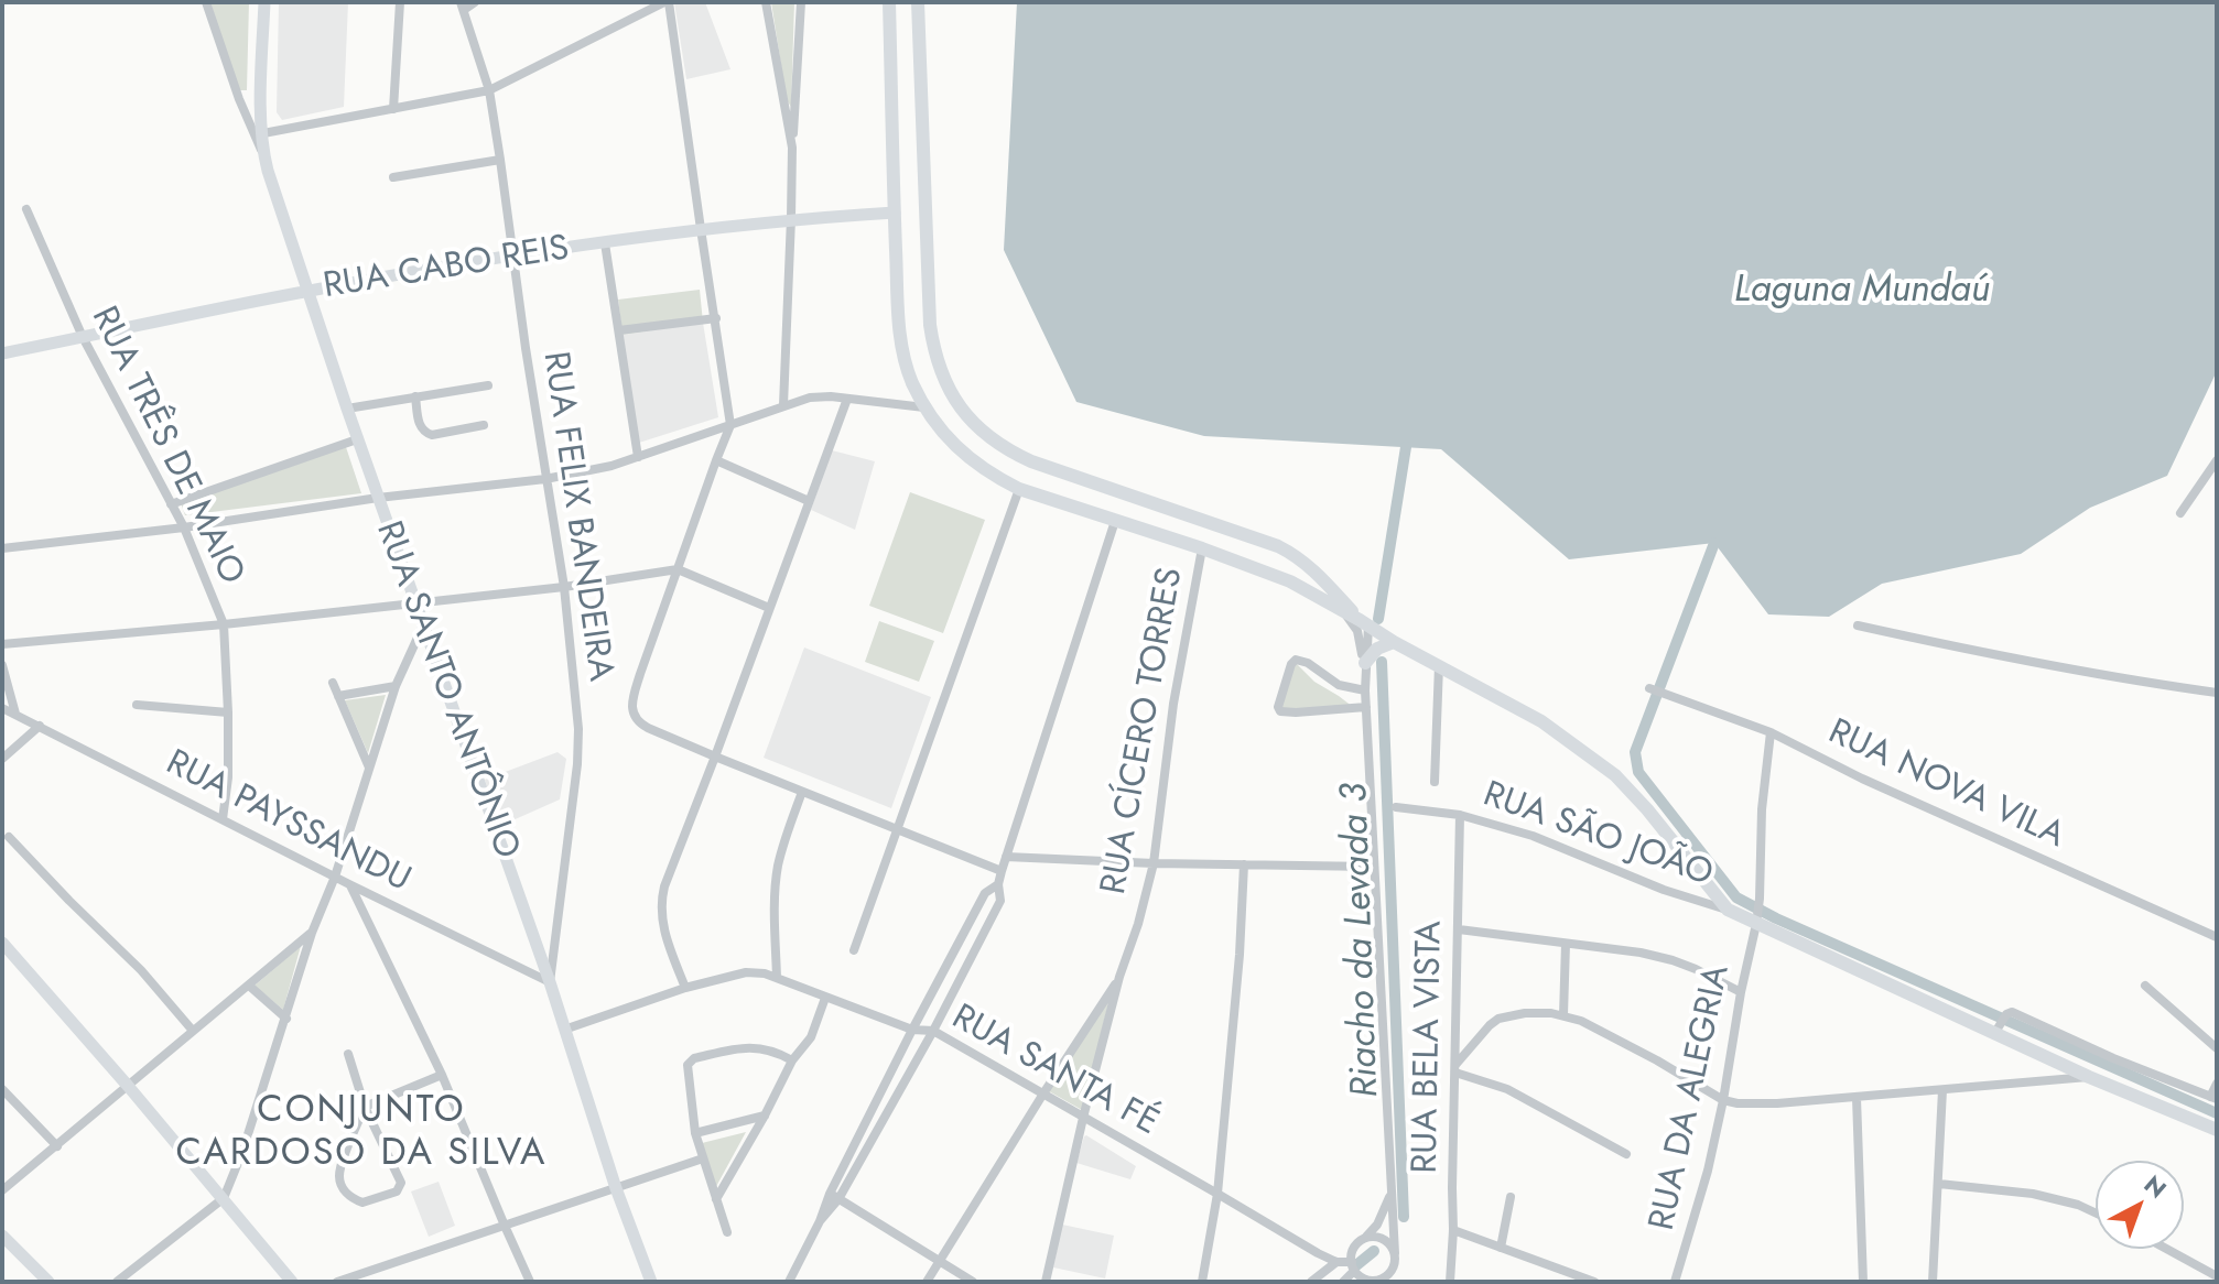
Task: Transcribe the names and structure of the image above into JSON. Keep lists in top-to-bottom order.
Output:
{
  "streets": {
    "street": [
      "RUA CABO REIS",
      "RUA TRÊS DE MAIO",
      "RUA FELIX BANDEIRA",
      "RUA SANTO ANTÔNIO",
      "RUA CÍCERO TORRES",
      "RUA NOVA VILA",
      "RUA PAYSSANDU",
      "RUA SÃO JOÃO",
      "RUA BELA VISTA",
      "RUA SANTA FÉ",
      "RUA DA ALEGRIA"
    ]
  },
  "crossings": [
    ["RUA CABO REIS", "RUA TRÊS DE MAIO"],
    ["RUA CABO REIS", "RUA FELIX BANDEIRA"],
    ["RUA CABO REIS", "RUA SANTO ANTÔNIO"],
    ["RUA TRÊS DE MAIO", "RUA PAYSSANDU"],
    ["RUA FELIX BANDEIRA", "RUA SANTO ANTÔNIO"],
    ["RUA FELIX BANDEIRA", "RUA PAYSSANDU"],
    ["RUA SANTO ANTÔNIO", "RUA PAYSSANDU"],
    ["RUA SANTO ANTÔNIO", "RUA SANTA FÉ"],
    ["RUA CÍCERO TORRES", "RUA SANTA FÉ"],
    ["RUA NOVA VILA", "RUA DA ALEGRIA"],
    ["RUA SÃO JOÃO", "RUA BELA VISTA"]
  ],
  "districts": ["CONJUNTO CARDOSO DA SILVA"],
  "water": ["Laguna Mundaú", "Riacho da Levada 3"],
  "north": "top right"
}
